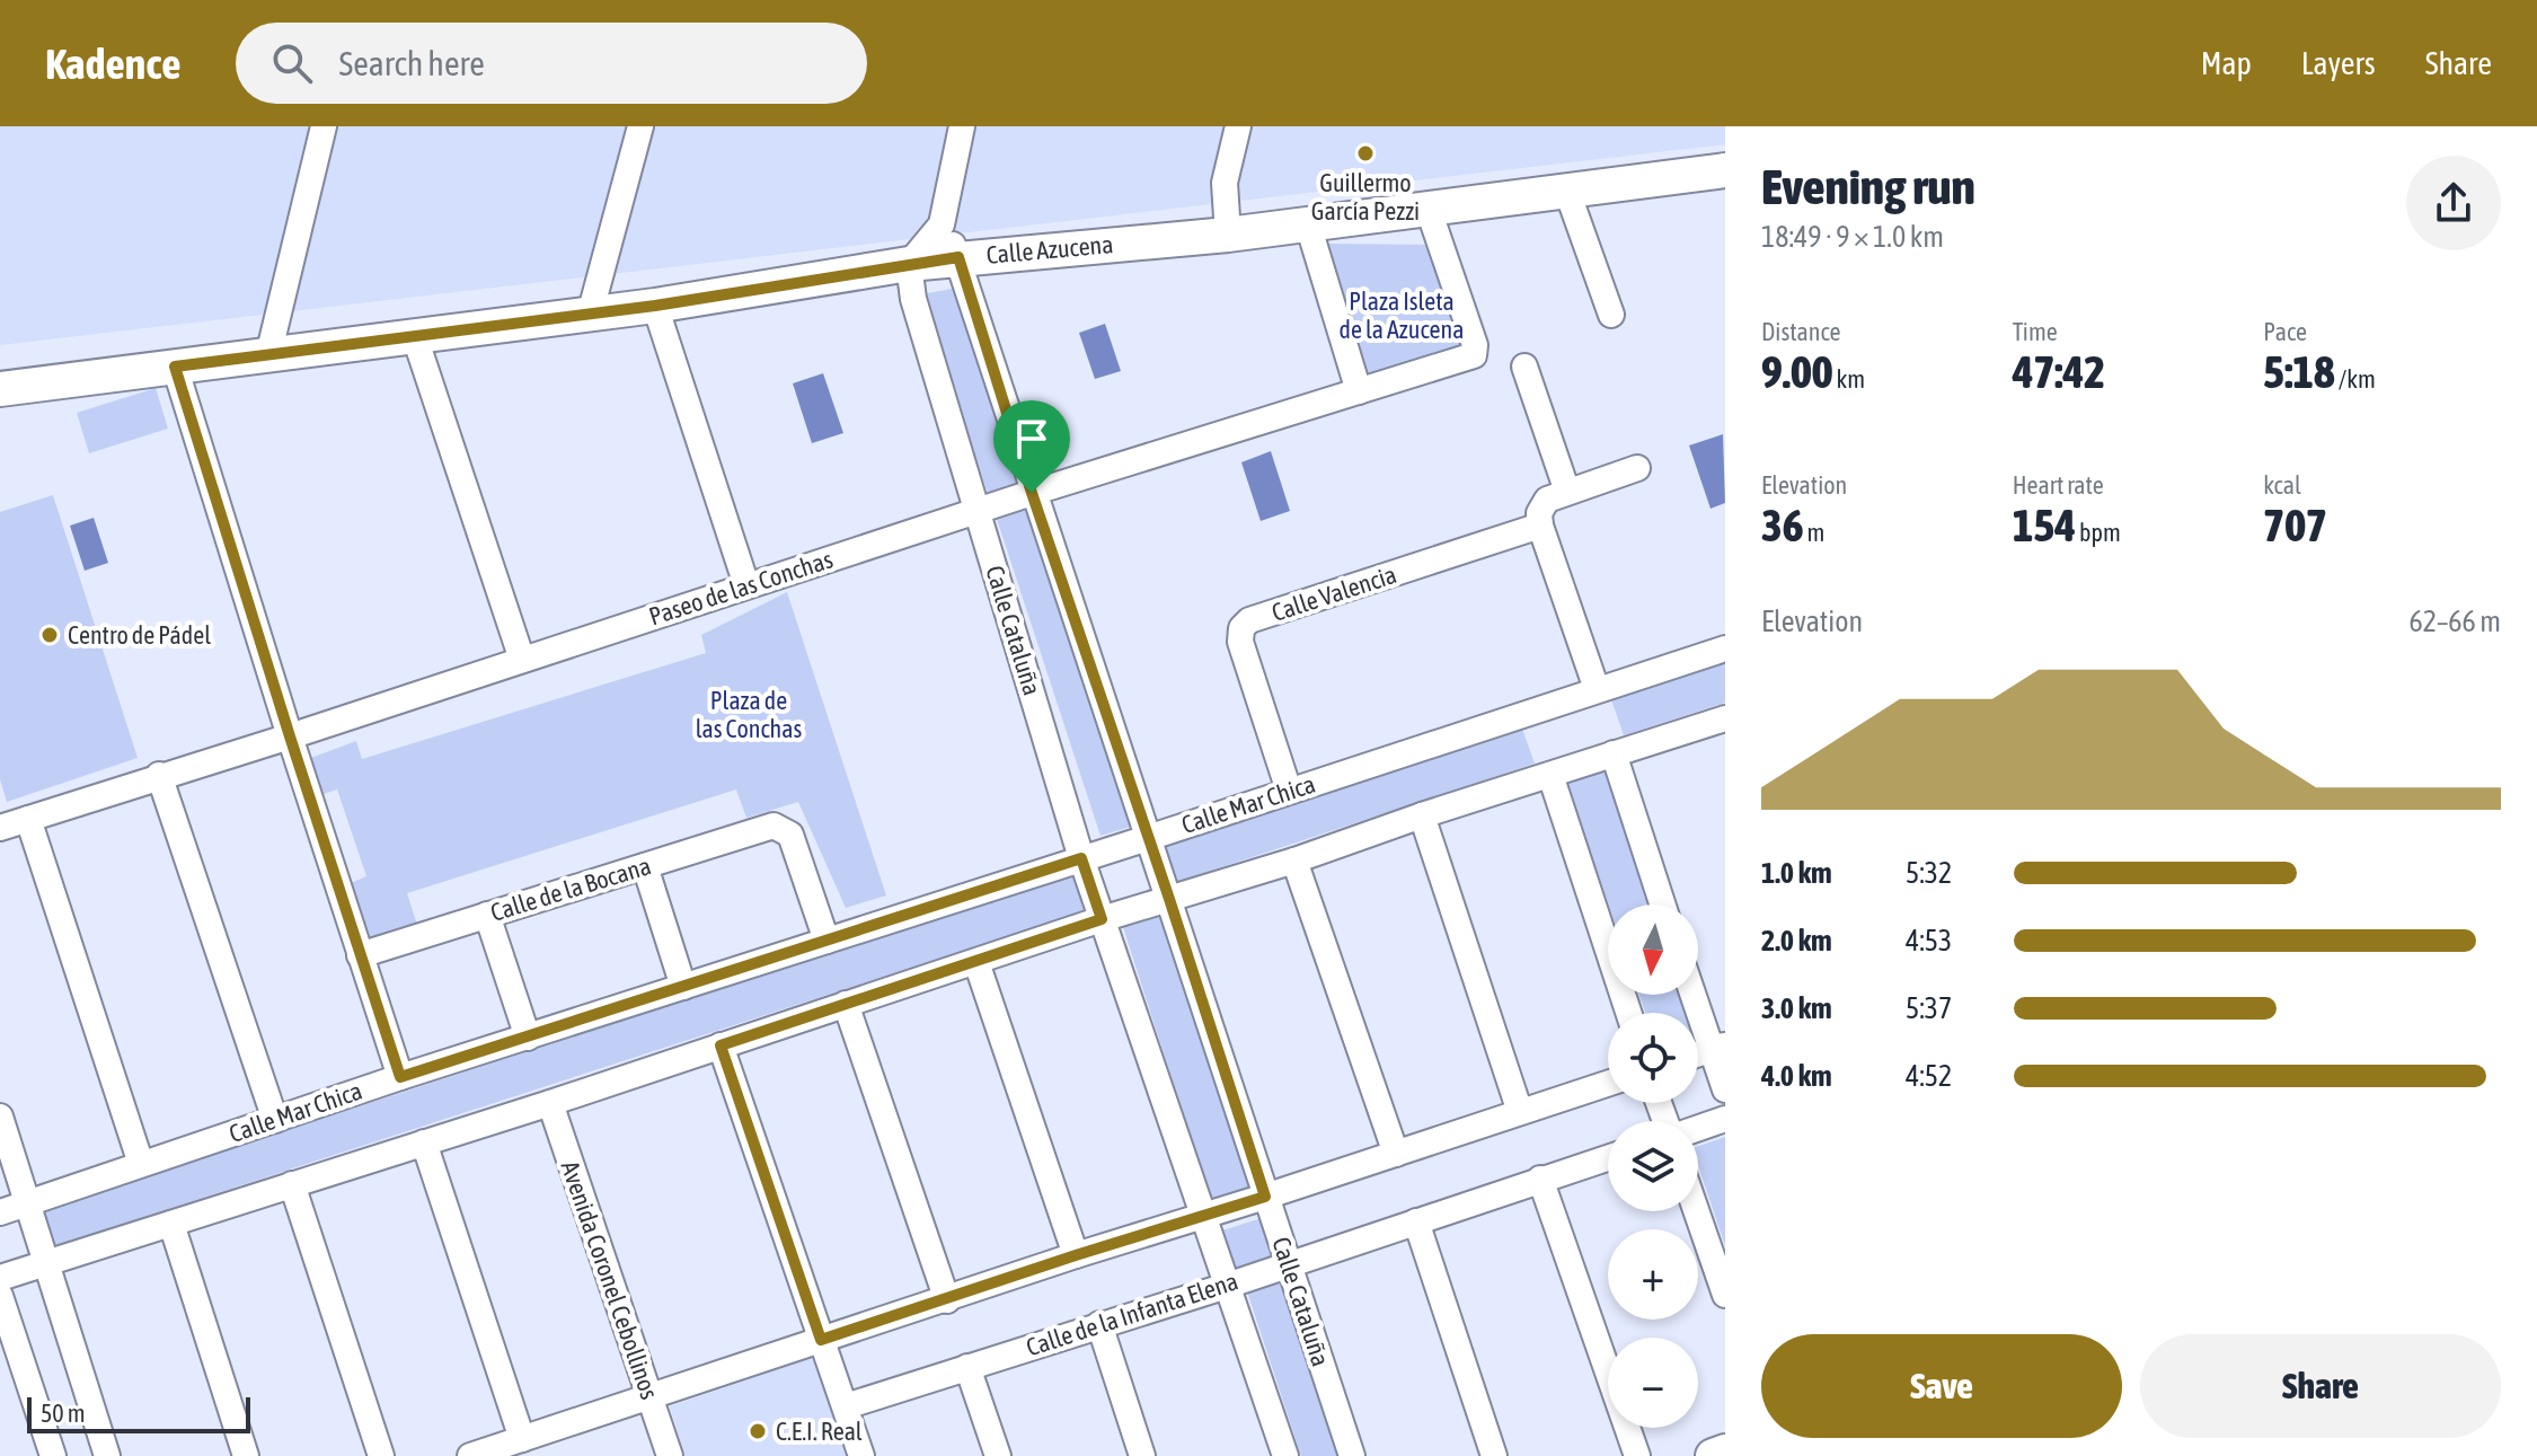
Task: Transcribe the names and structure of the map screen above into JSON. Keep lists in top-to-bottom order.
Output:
{
  "streets": {
    "street": [
      "Calle Azucena",
      "Paseo de las Conchas",
      "Calle Valencia",
      "Calle Cataluña",
      "Calle Mar Chica",
      "Calle de la Bocana",
      "Avenida Coronel Cebollinos",
      "Calle de la Infanta Elena"
    ]
  },
  "crossings": [
    ["Calle Azucena", "Paseo de las Conchas"],
    ["Calle Azucena", "Calle Cataluña"],
    ["Paseo de las Conchas", "Calle Cataluña"],
    ["Calle Valencia", "Calle Mar Chica"],
    ["Calle Cataluña", "Calle Mar Chica"],
    ["Calle Cataluña", "Calle de la Infanta Elena"],
    ["Calle Mar Chica", "Calle de la Bocana"]
  ],
  "parks": ["Plaza Isleta de la Azucena", "Plaza de las Conchas"],
  "places": ["Guillermo García Pezzi", "Centro de Pádel", "C.E.I. Real"],
  "scale_bar": "50 m",
  "north": "bottom",
  "page": {
    "header": "Kadence",
    "search": "Search here",
    "nav": ["Map", "Layers", "Share"],
    "heading": ["Evening run", "18:49 · 9 × 1.0 km"],
    "stats": [
      ["Distance", "9.00 km"],
      ["Time", "47:42"],
      ["Pace", "5:18 /km"],
      ["Elevation", "36 m"],
      ["Heart rate", "154 bpm"],
      ["kcal", "707"]
    ],
    "chart": ["Elevation", "62–66 m"],
    "list": [
      {
        "name": "1.0 km",
        "note": "5:32"
      },
      {
        "name": "2.0 km",
        "note": "4:53"
      },
      {
        "name": "3.0 km",
        "note": "5:37"
      },
      {
        "name": "4.0 km",
        "note": "4:52"
      }
    ],
    "map_buttons": ["+", "−"],
    "buttons": ["Save", "Share"],
    "scale": "50 m"
  }
}
